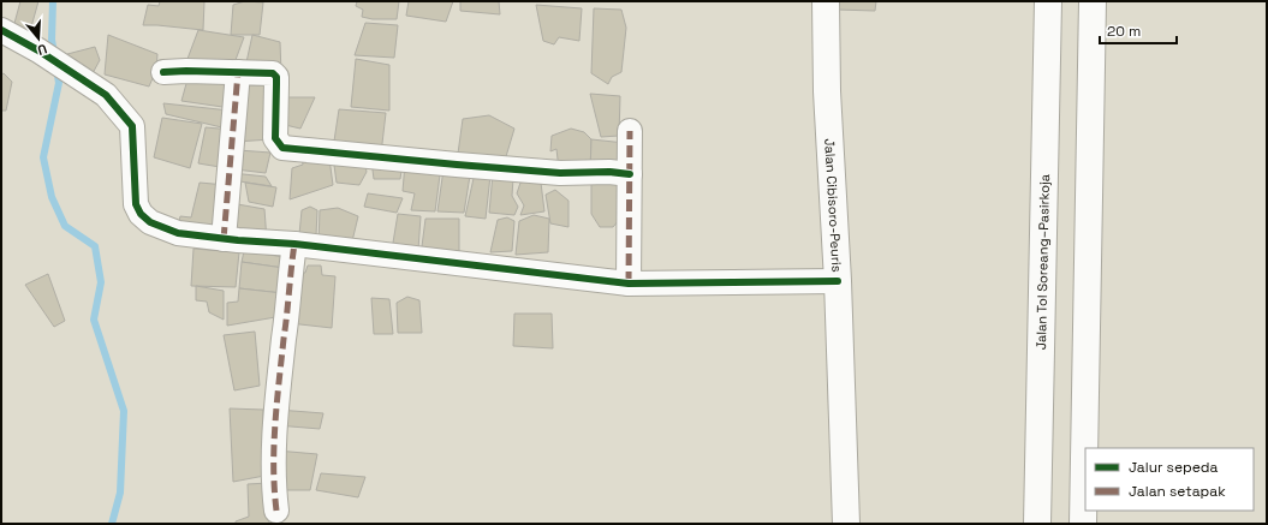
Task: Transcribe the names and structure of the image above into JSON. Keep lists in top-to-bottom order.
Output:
{
  "streets": {
    "main road": ["Jalan Cibisoro-Peuris", "Jalan Tol Soreang–Pasirkoja"]
  },
  "legend": ["Jalur sepeda", "Jalan setapak"],
  "scale_bar": "20 m",
  "north": "bottom"
}
